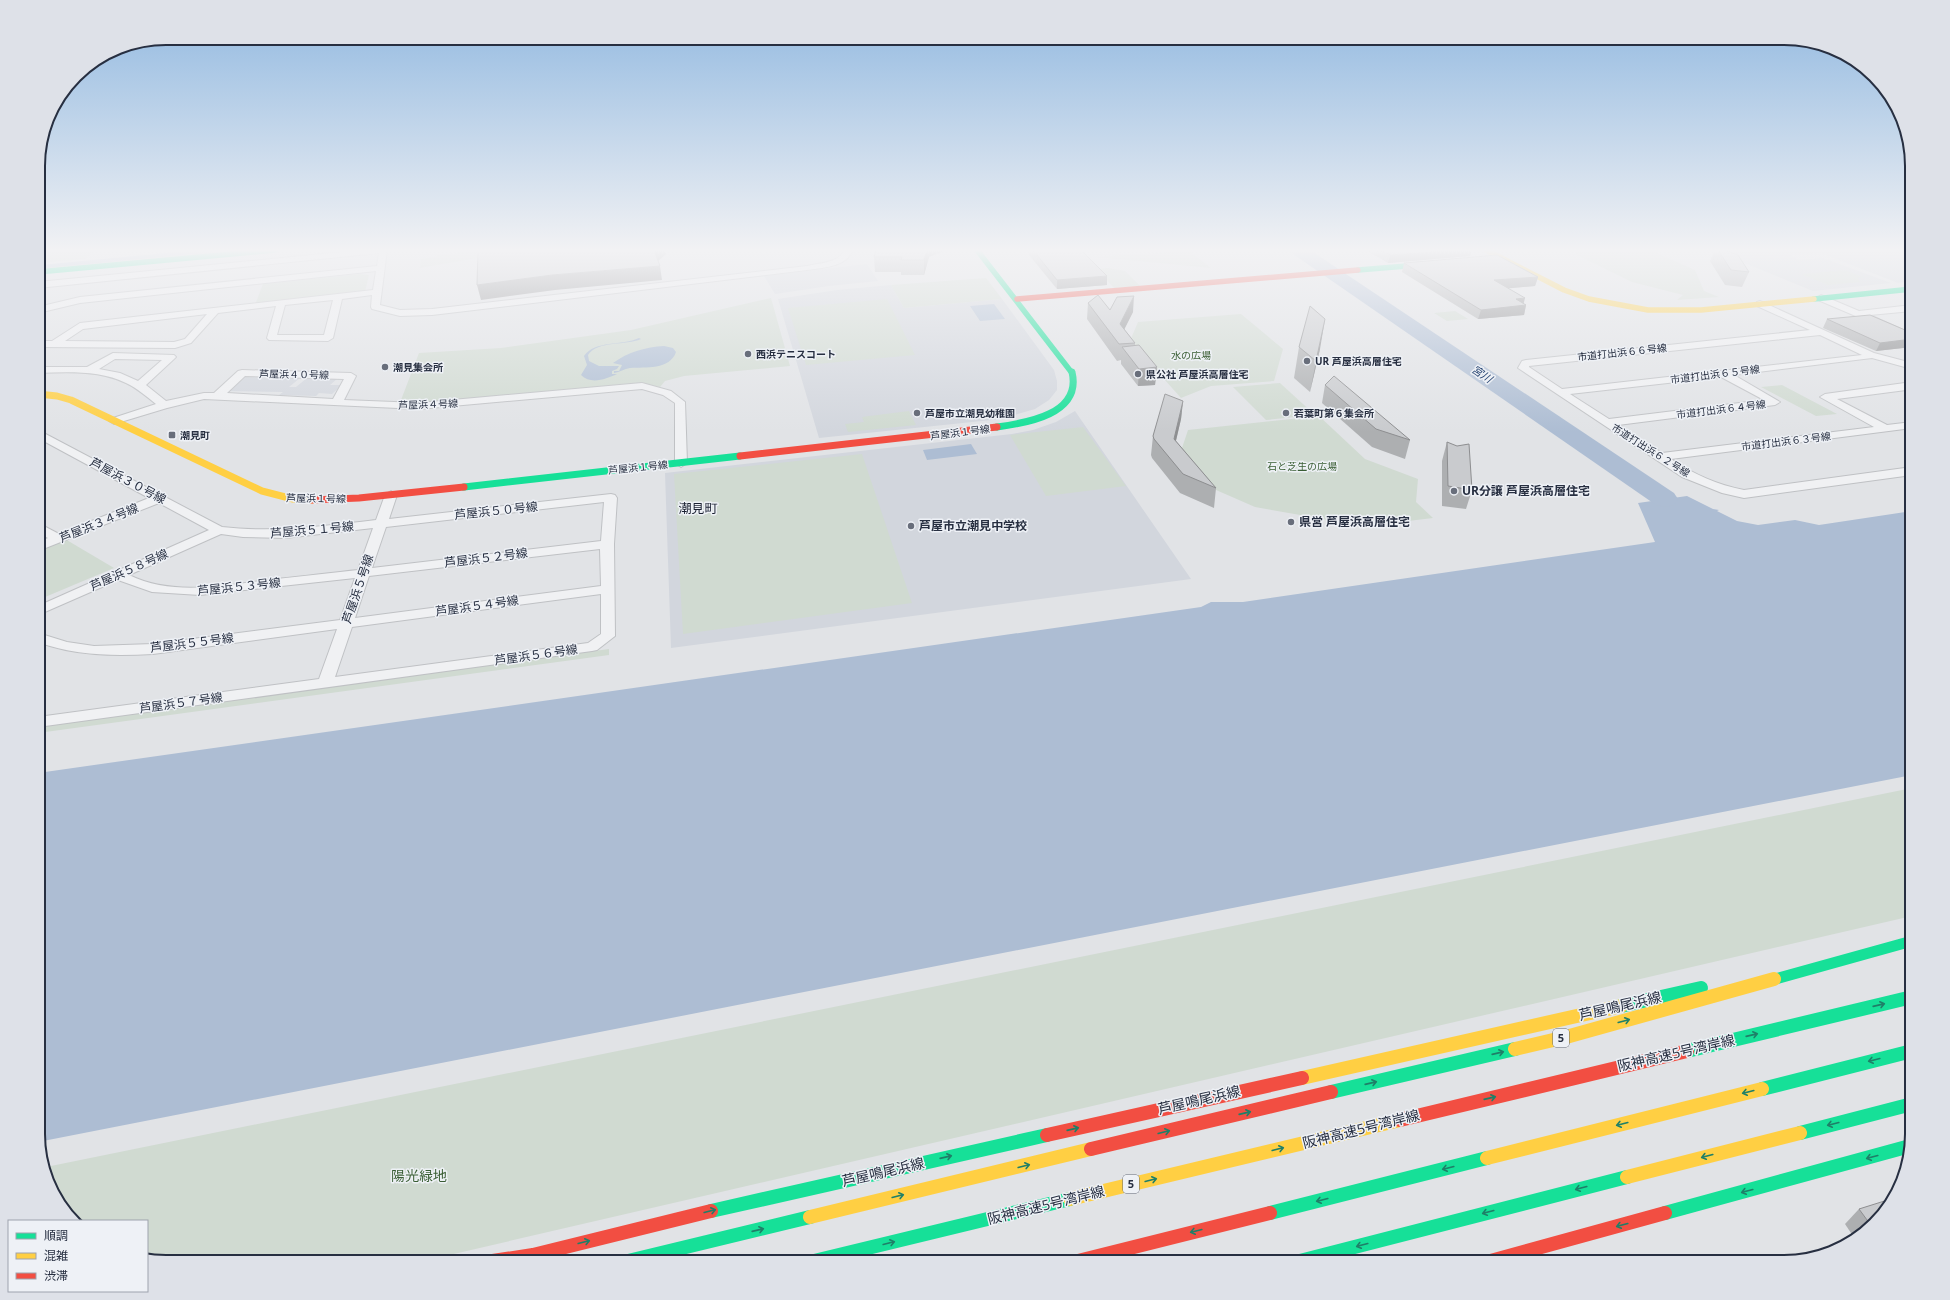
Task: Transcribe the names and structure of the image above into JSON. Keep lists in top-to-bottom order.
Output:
{
  "streets": {
    "main road": [
      "芦屋浜１号線",
      "芦屋鳴尾浜線",
      "5",
      "阪神高速5号湾岸線"
    ],
    "street": [
      "市道打出浜６６号線",
      "芦屋浜４０号線",
      "市道打出浜６５号線",
      "芦屋浜４号線",
      "市道打出浜６４号線",
      "市道打出浜６３号線",
      "市道打出浜６２号線",
      "芦屋浜３０号線",
      "芦屋浜５０号線",
      "芦屋浜３４号線",
      "芦屋浜５１号線",
      "芦屋浜５２号線",
      "芦屋浜５８号線",
      "芦屋浜５３号線",
      "芦屋浜５号線",
      "芦屋浜５４号線",
      "芦屋浜５５号線",
      "芦屋浜５６号線",
      "芦屋浜５７号線"
    ]
  },
  "crossings": [
    ["市道打出浜６６号線", "市道打出浜６２号線"],
    ["芦屋浜４０号線", "芦屋浜４号線"],
    ["市道打出浜６５号線", "市道打出浜６４号線"],
    ["市道打出浜６５号線", "市道打出浜６２号線"],
    ["芦屋浜４号線", "芦屋浜１号線"],
    ["市道打出浜６４号線", "市道打出浜６２号線"],
    ["芦屋浜１号線", "芦屋浜５号線"],
    ["市道打出浜６３号線", "市道打出浜６２号線"],
    ["芦屋浜３０号線", "芦屋浜３４号線"],
    ["芦屋浜３０号線", "芦屋浜５１号線"],
    ["芦屋浜３０号線", "芦屋浜５８号線"],
    ["芦屋浜５０号線", "芦屋浜５１号線"],
    ["芦屋浜５０号線", "芦屋浜５号線"],
    ["芦屋浜５０号線", "芦屋浜５６号線"],
    ["芦屋浜５１号線", "芦屋浜５８号線"],
    ["芦屋浜５１号線", "芦屋浜５号線"],
    ["芦屋浜５２号線", "芦屋浜５３号線"],
    ["芦屋浜５２号線", "芦屋浜５号線"],
    ["芦屋浜５２号線", "芦屋浜５６号線"],
    ["芦屋浜５８号線", "芦屋浜５３号線"],
    ["芦屋浜５３号線", "芦屋浜５号線"],
    ["芦屋浜５号線", "芦屋浜５４号線"],
    ["芦屋浜５号線", "芦屋浜５５号線"],
    ["芦屋浜５号線", "芦屋浜５６号線"],
    ["芦屋浜５号線", "芦屋浜５７号線"],
    ["芦屋浜５４号線", "芦屋浜５５号線"],
    ["芦屋浜５４号線", "芦屋浜５６号線"],
    ["芦屋浜５６号線", "芦屋浜５７号線"]
  ],
  "districts": ["潮見町"],
  "water": ["宮川"],
  "parks": ["水の広場", "石と芝生の広場", "陽光緑地"],
  "places": {
    "other": [
      "西浜テニスコート",
      "UR 芦屋浜高層住宅",
      "潮見集会所",
      "県公社 芦屋浜高層住宅",
      "芦屋市立潮見幼稚園",
      "若葉町第６集会所",
      "UR分譲 芦屋浜高層住宅",
      "県営 芦屋浜高層住宅",
      "芦屋市立潮見中学校"
    ],
    "transit": ["潮見町"]
  },
  "legend": ["順調", "混雑", "渋滞"]
}
